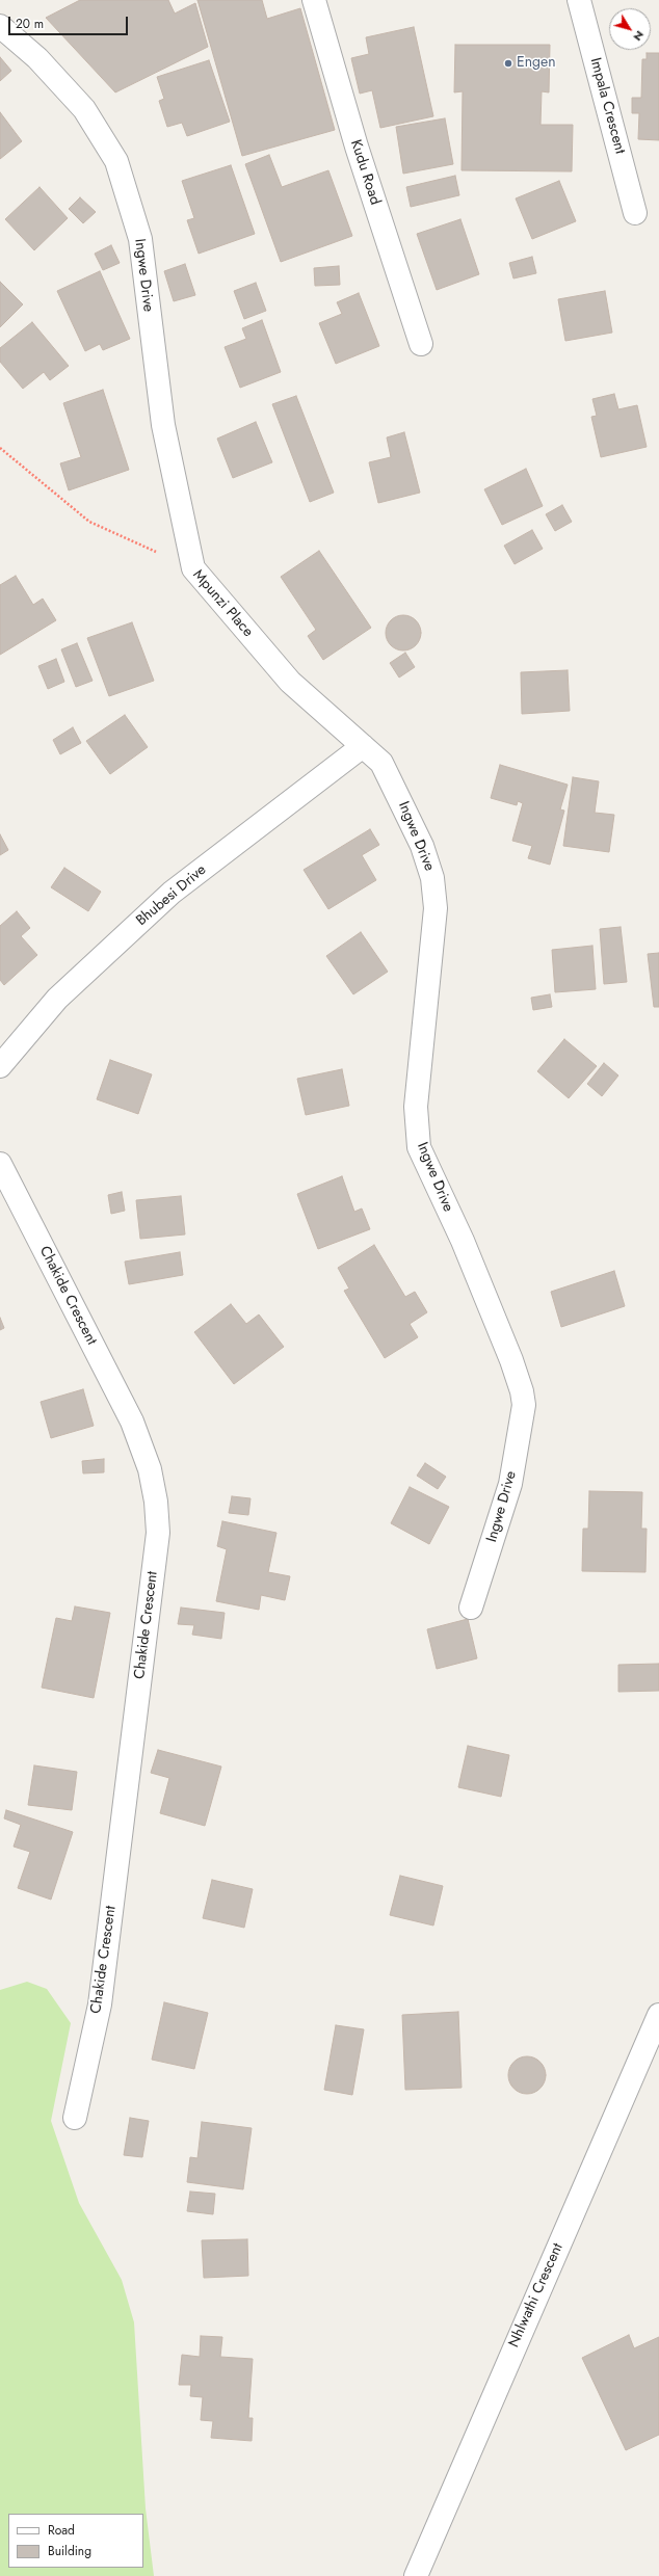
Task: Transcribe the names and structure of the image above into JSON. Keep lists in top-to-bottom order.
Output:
{
  "streets": {
    "street": [
      "Impala Crescent",
      "Kudu Road",
      "Ingwe Drive",
      "Mpunzi Place",
      "Bhubesi Drive",
      "Chakide Crescent",
      "Nhlwathi Crescent"
    ]
  },
  "crossings": [
    ["Ingwe Drive", "Mpunzi Place"],
    ["Ingwe Drive", "Bhubesi Drive"],
    ["Mpunzi Place", "Bhubesi Drive"]
  ],
  "places": ["Engen"],
  "legend": ["Road", "Building"],
  "scale_bar": "20 m",
  "north": "bottom right"
}
